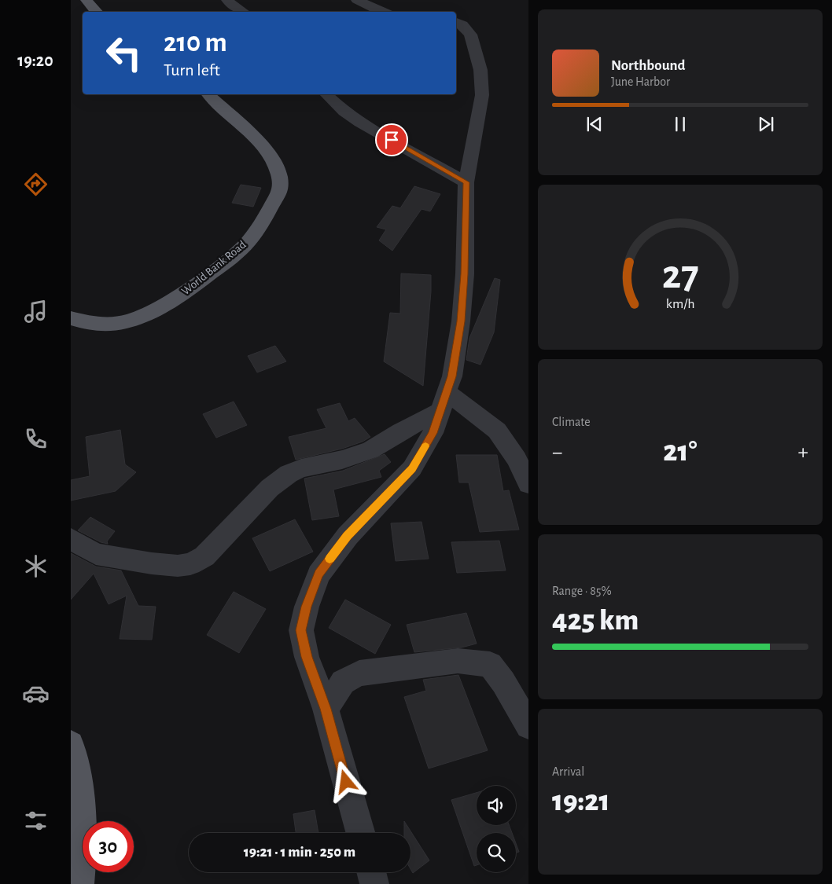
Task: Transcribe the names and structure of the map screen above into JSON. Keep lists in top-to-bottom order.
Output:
{
  "streets": {
    "main road": ["World Bank Road"]
  },
  "page": {
    "tabs": "19:20",
    "turn": ["210 m", "Turn left"],
    "song": ["Northbound", "June Harbor"],
    "tile": [
      "Climate",
      ["Range · 85%", "425 km"],
      ["Arrival", "19:21"]
    ],
    "heat": ["−", "21°", "+"],
    "limit": "30",
    "trip": "19:21 · 1 min · 250 m",
    "gauge": ["27", "km/h"]
  }
}
